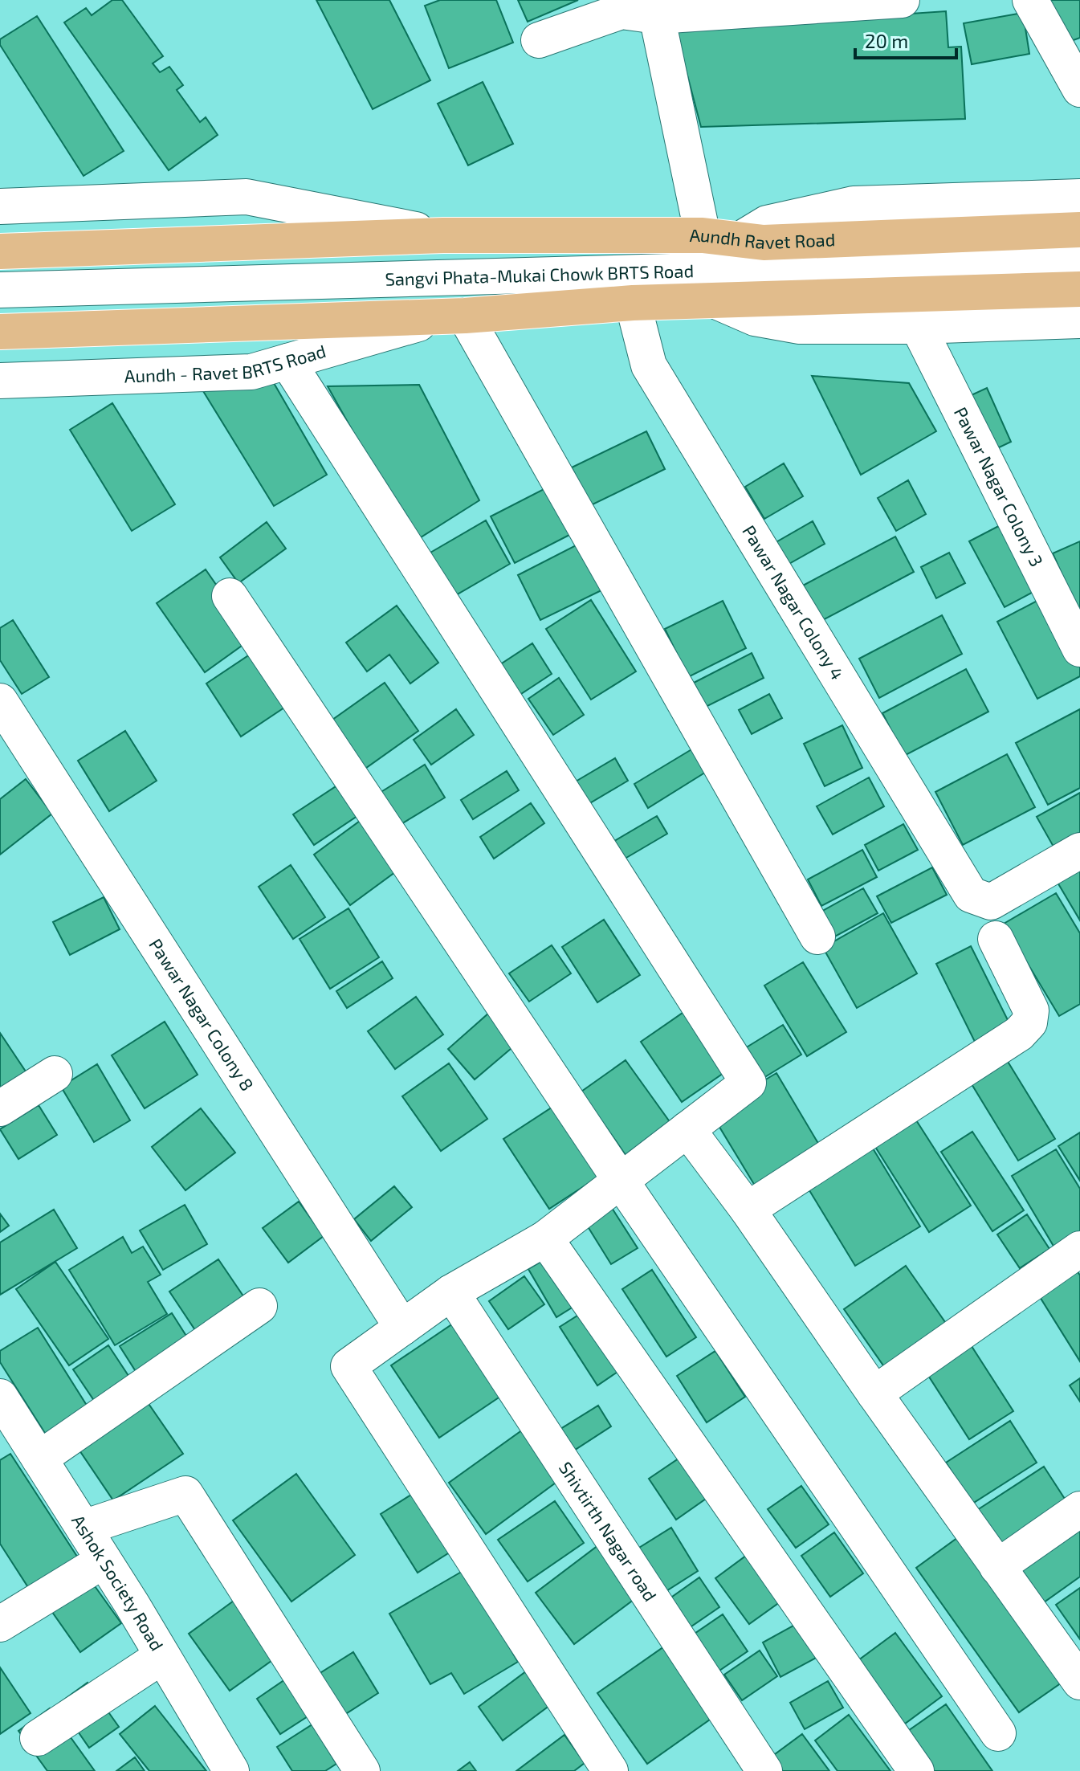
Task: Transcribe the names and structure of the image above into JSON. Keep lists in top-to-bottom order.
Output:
{
  "streets": {
    "main road": ["Aundh Ravet Road"],
    "street": [
      "Sangvi Phata-Mukai Chowk BRTS Road",
      "Aundh - Ravet BRTS Road",
      "Pawar Nagar Colony 3",
      "Pawar Nagar Colony 4",
      "Pawar Nagar Colony 8",
      "Shivtirth Nagar road",
      "Ashok Society Road"
    ]
  },
  "scale_bar": "20 m"
}
